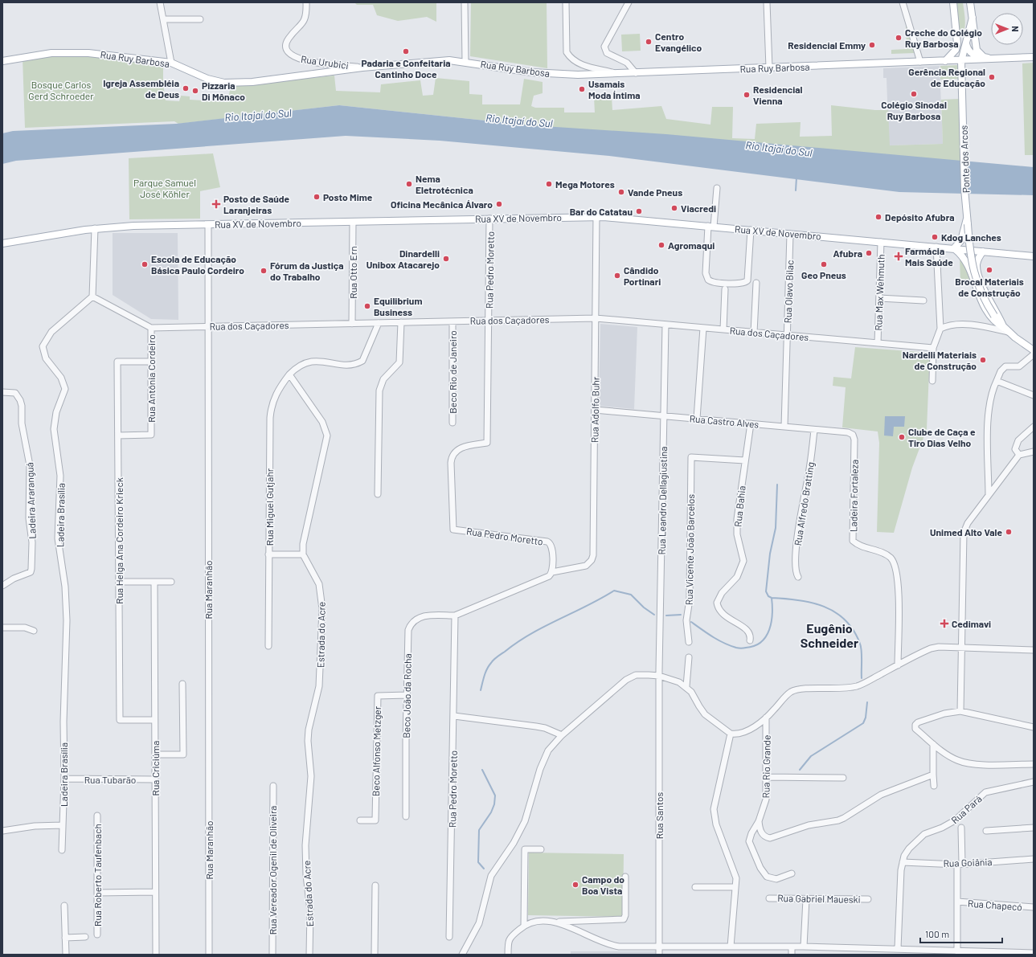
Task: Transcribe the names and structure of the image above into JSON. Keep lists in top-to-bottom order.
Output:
{
  "streets": {
    "main road": ["Rua Ruy Barbosa", "Ponte dos Arcos", "Rua XV de Novembro"],
    "street": [
      "Rua Urubici",
      "Rua Pedro Moretto",
      "Rua Otto Ern",
      "Rua Olavo Bilac",
      "Rua Max Wehmuth",
      "Rua dos Caçadores",
      "Beco Rio de Janeiro",
      "Rua Antônia Cordeiro",
      "Rua Adolfo Buhr",
      "Rua Castro Alves",
      "Ladeira Fortaleza",
      "Ladeira Araranguá",
      "Rua Leandro Dellagiustina",
      "Rua Alfredo Bratting",
      "Rua Bahia",
      "Rua Miguel Gutjahr",
      "Ladeira Brasília",
      "Rua Helga Ana Cordeiro Krieck",
      "Rua Vicente João Barcelos",
      "Rua Maranhão",
      "Estrada do Acre",
      "Beco João da Rocha",
      "Beco Alfonso Metzger",
      "Rua Rio Grande",
      "Rua Criciúma",
      "Rua Tubarão",
      "Rua Pará",
      "Rua Santos",
      "Rua Goiânia",
      "Rua Vereador Ogenil de Oliveira",
      "Rua Roberto Taufenbach",
      "Rua Gabriel Maueski",
      "Rua Chapecó"
    ]
  },
  "crossings": [
    ["Rua Ruy Barbosa", "Rua Urubici"],
    ["Rua Ruy Barbosa", "Ponte dos Arcos"],
    ["Rua XV de Novembro", "Rua Pedro Moretto"],
    ["Rua XV de Novembro", "Rua Otto Ern"],
    ["Rua XV de Novembro", "Rua Olavo Bilac"],
    ["Rua XV de Novembro", "Rua Max Wehmuth"],
    ["Rua XV de Novembro", "Rua Adolfo Buhr"],
    ["Rua XV de Novembro", "Rua Maranhão"],
    ["Rua Pedro Moretto", "Rua dos Caçadores"],
    ["Rua Pedro Moretto", "Rua Adolfo Buhr"],
    ["Rua Pedro Moretto", "Beco João da Rocha"],
    ["Rua Otto Ern", "Rua dos Caçadores"],
    ["Rua Olavo Bilac", "Rua dos Caçadores"],
    ["Rua Olavo Bilac", "Rua Castro Alves"],
    ["Rua Max Wehmuth", "Rua dos Caçadores"],
    ["Rua dos Caçadores", "Beco Rio de Janeiro"],
    ["Rua dos Caçadores", "Rua Antônia Cordeiro"],
    ["Rua dos Caçadores", "Rua Adolfo Buhr"],
    ["Rua dos Caçadores", "Rua Leandro Dellagiustina"],
    ["Rua dos Caçadores", "Ladeira Brasília"],
    ["Rua dos Caçadores", "Rua Maranhão"],
    ["Rua Antônia Cordeiro", "Rua Helga Ana Cordeiro Krieck"],
    ["Rua Adolfo Buhr", "Rua Castro Alves"],
    ["Rua Castro Alves", "Ladeira Fortaleza"],
    ["Rua Castro Alves", "Rua Leandro Dellagiustina"],
    ["Rua Castro Alves", "Rua Alfredo Bratting"],
    ["Rua Castro Alves", "Rua Bahia"],
    ["Rua Leandro Dellagiustina", "Rua Santos"],
    ["Rua Bahia", "Rua Vicente João Barcelos"],
    ["Ladeira Brasília", "Rua Tubarão"],
    ["Rua Helga Ana Cordeiro Krieck", "Rua Criciúma"],
    ["Beco João da Rocha", "Beco Alfonso Metzger"],
    ["Rua Criciúma", "Rua Tubarão"],
    ["Rua Pará", "Rua Goiânia"]
  ],
  "districts": ["Eugênio Schneider"],
  "water": ["Rio Itajaí do Sul"],
  "parks": ["Bosque Carlos Gerd Schroeder", "Parque Samuel José Köhler"],
  "places": {
    "other": [
      "Creche do Colégio Ruy Barbosa",
      "Centro Evangélico",
      "Residencial Emmy",
      "Padaria e Confeitaria Cantinho Doce",
      "Gerência Regional de Educação",
      "Igreja Assembléia de Deus",
      "Usamais Moda Íntima",
      "Pizzaria Di Mônaco",
      "Colégio Sinodal Ruy Barbosa",
      "Residencial Vienna",
      "Nema Eletrotécnica",
      "Mega Motores",
      "Vande Pneus",
      "Posto Mime",
      "Oficina Mecânica Álvaro",
      "Viacredi",
      "Bar do Catatau",
      "Depósito Afubra",
      "Kdog Lanches",
      "Agromaqui",
      "Afubra",
      "Dinardelli Unibox Atacarejo",
      "Escola de Educação Básica Paulo Cordeiro",
      "Geo Pneus",
      "Brocal Materiais de Construção",
      "Fórum da Justiça do Trabalho",
      "Cândido Portinari",
      "Equilibrium Business",
      "Nardelli Materiais de Construção",
      "Clube de Caça e Tiro Dias Velho",
      "Unimed Alto Vale",
      "Campo do Boa Vista"
    ],
    "health": ["Posto de Saúde Laranjeiras", "Farmácia Mais Saúde", "Cedimavi"]
  },
  "scale_bar": "100 m",
  "north": "right"
}
